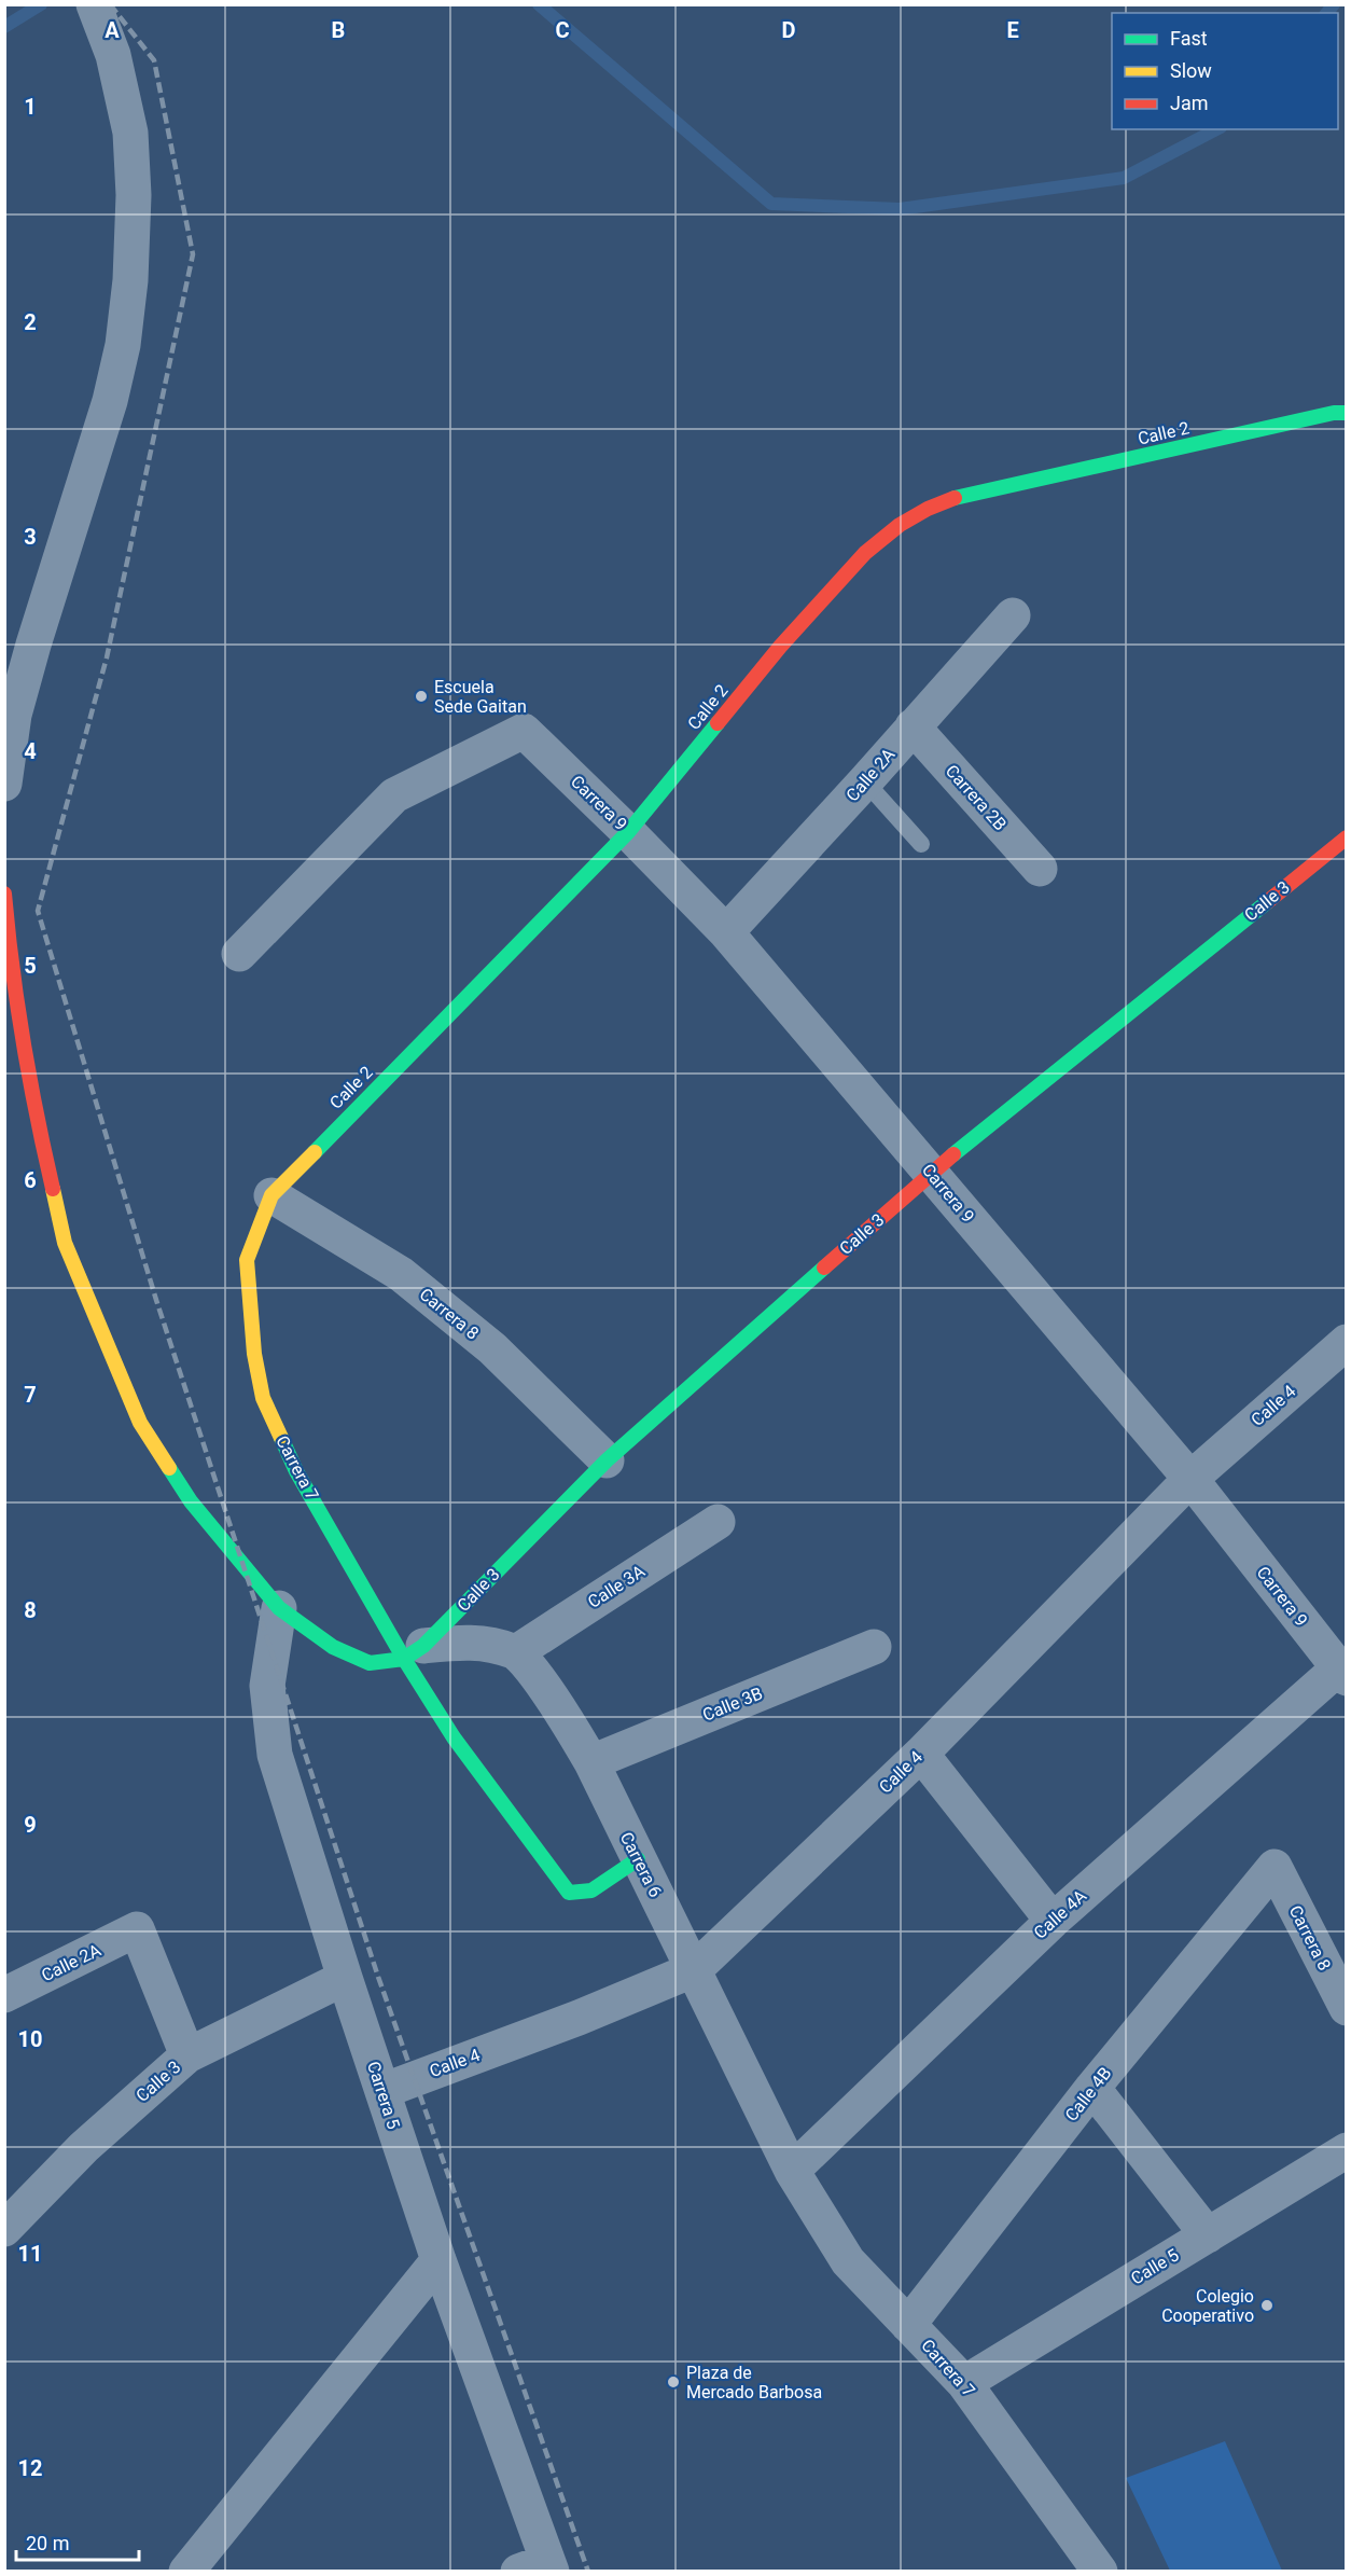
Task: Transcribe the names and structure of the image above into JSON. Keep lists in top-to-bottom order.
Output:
{
  "streets": {
    "street": [
      "Calle 2",
      "Calle 2A",
      "Carrera 2B",
      "Carrera 9",
      "Calle 3",
      "Carrera 8",
      "Calle 4",
      "Carrera 7",
      "Calle 3A",
      "Calle 3B",
      "Carrera 6",
      "Calle 4A",
      "Calle 4B",
      "Carrera 5",
      "Calle 5"
    ]
  },
  "crossings": [
    ["Calle 2", "Carrera 9"],
    ["Calle 2", "Carrera 8"],
    ["Calle 2", "Carrera 7"],
    ["Calle 2A", "Carrera 2B"],
    ["Calle 2A", "Carrera 9"],
    ["Calle 2A", "Calle 3"],
    ["Carrera 9", "Calle 3"],
    ["Carrera 9", "Calle 4"],
    ["Carrera 9", "Calle 4A"],
    ["Calle 3", "Carrera 8"],
    ["Calle 3", "Carrera 7"],
    ["Calle 3", "Carrera 5"],
    ["Carrera 8", "Calle 4B"],
    ["Calle 4", "Carrera 6"],
    ["Calle 4", "Carrera 5"],
    ["Carrera 7", "Carrera 6"],
    ["Carrera 7", "Calle 4A"],
    ["Carrera 7", "Calle 4B"],
    ["Carrera 7", "Calle 5"],
    ["Calle 3A", "Carrera 6"],
    ["Calle 3B", "Carrera 6"],
    ["Carrera 6", "Calle 4A"]
  ],
  "places": ["Escuela Sede Gaitan", "Colegio Cooperativo", "Plaza de Mercado Barbosa"],
  "legend": ["Fast", "Slow", "Jam"],
  "scale_bar": "20 m",
  "grid": {
    "columns": [
      "A",
      "B",
      "C",
      "D",
      "E"
    ],
    "rows": [
      "1",
      "2",
      "3",
      "4",
      "5",
      "6",
      "7",
      "8",
      "9",
      "10",
      "11",
      "12"
    ]
  }
}
